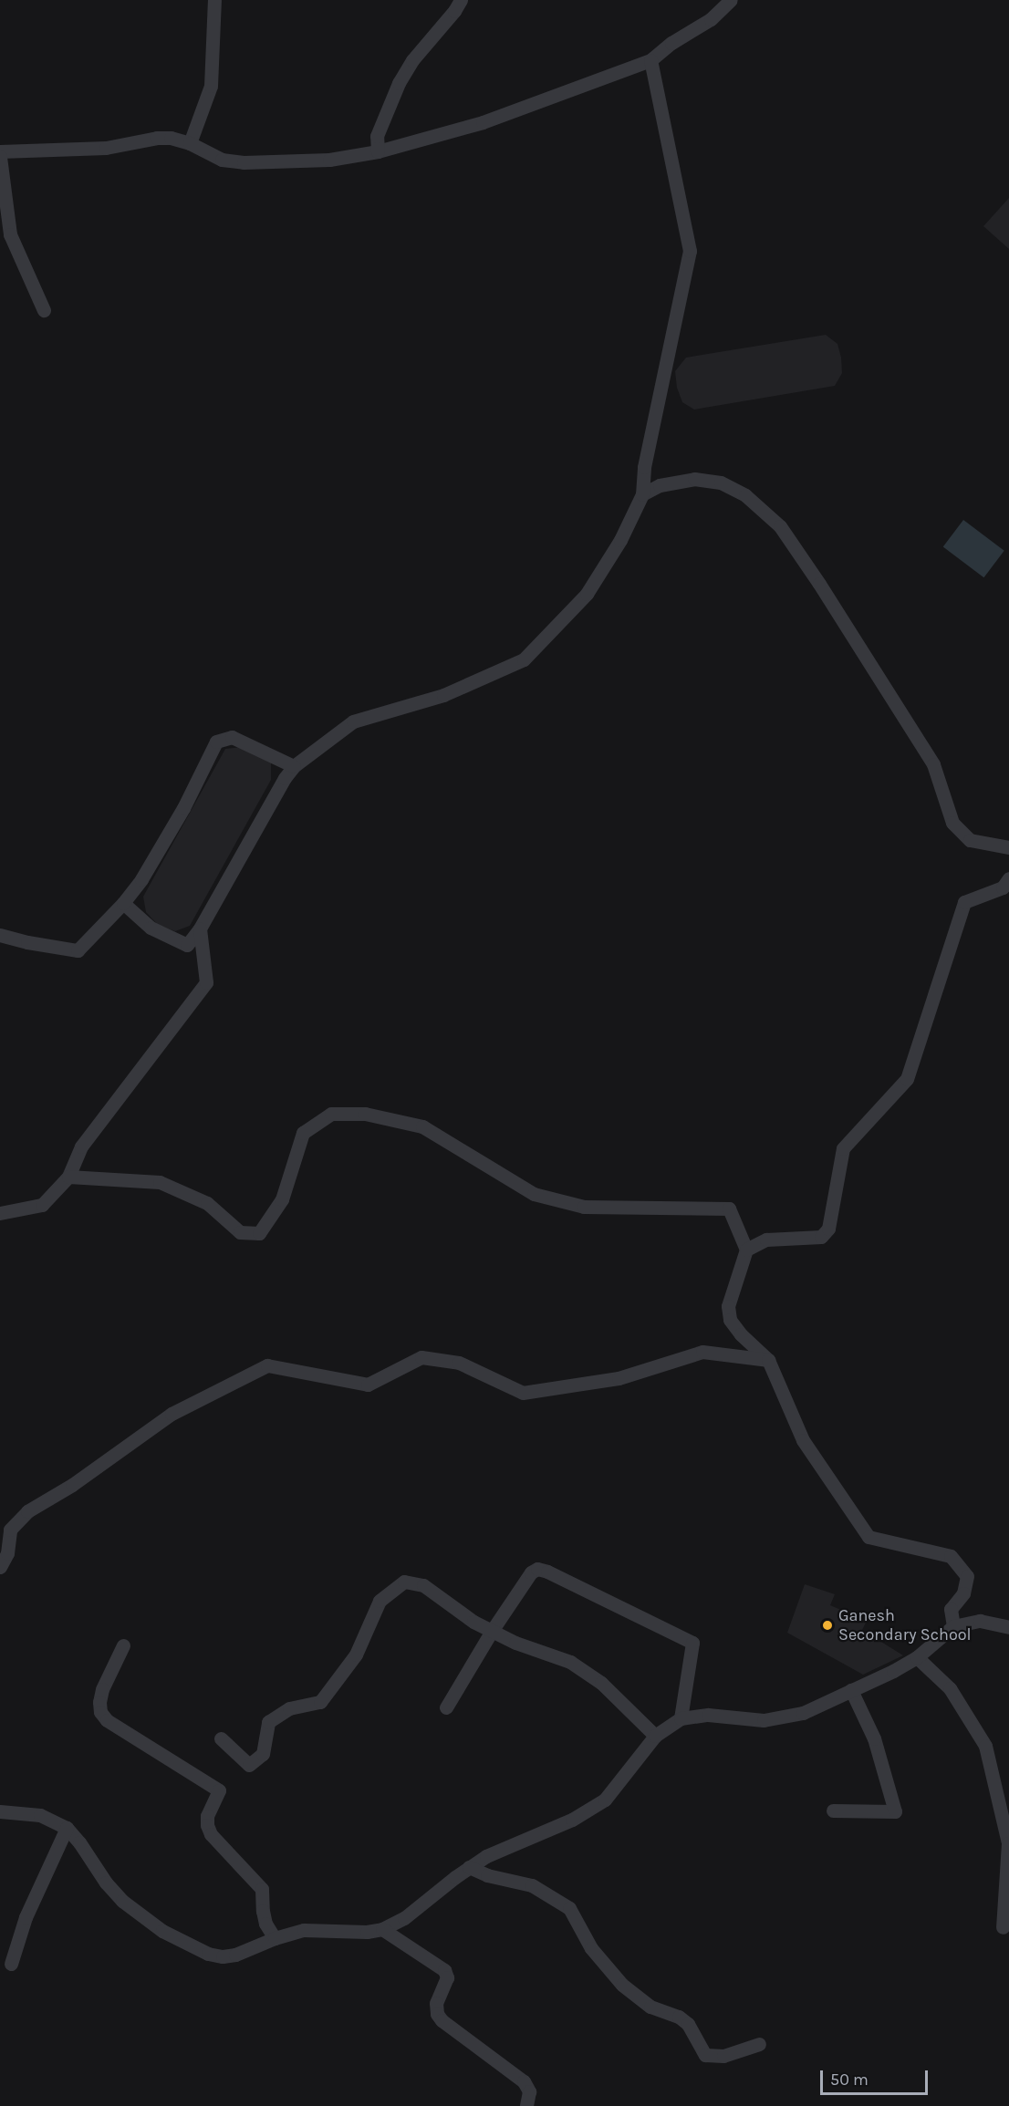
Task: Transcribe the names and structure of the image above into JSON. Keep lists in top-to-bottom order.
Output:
{
  "places": ["Ganesh Secondary School"],
  "scale_bar": "50 m"
}
